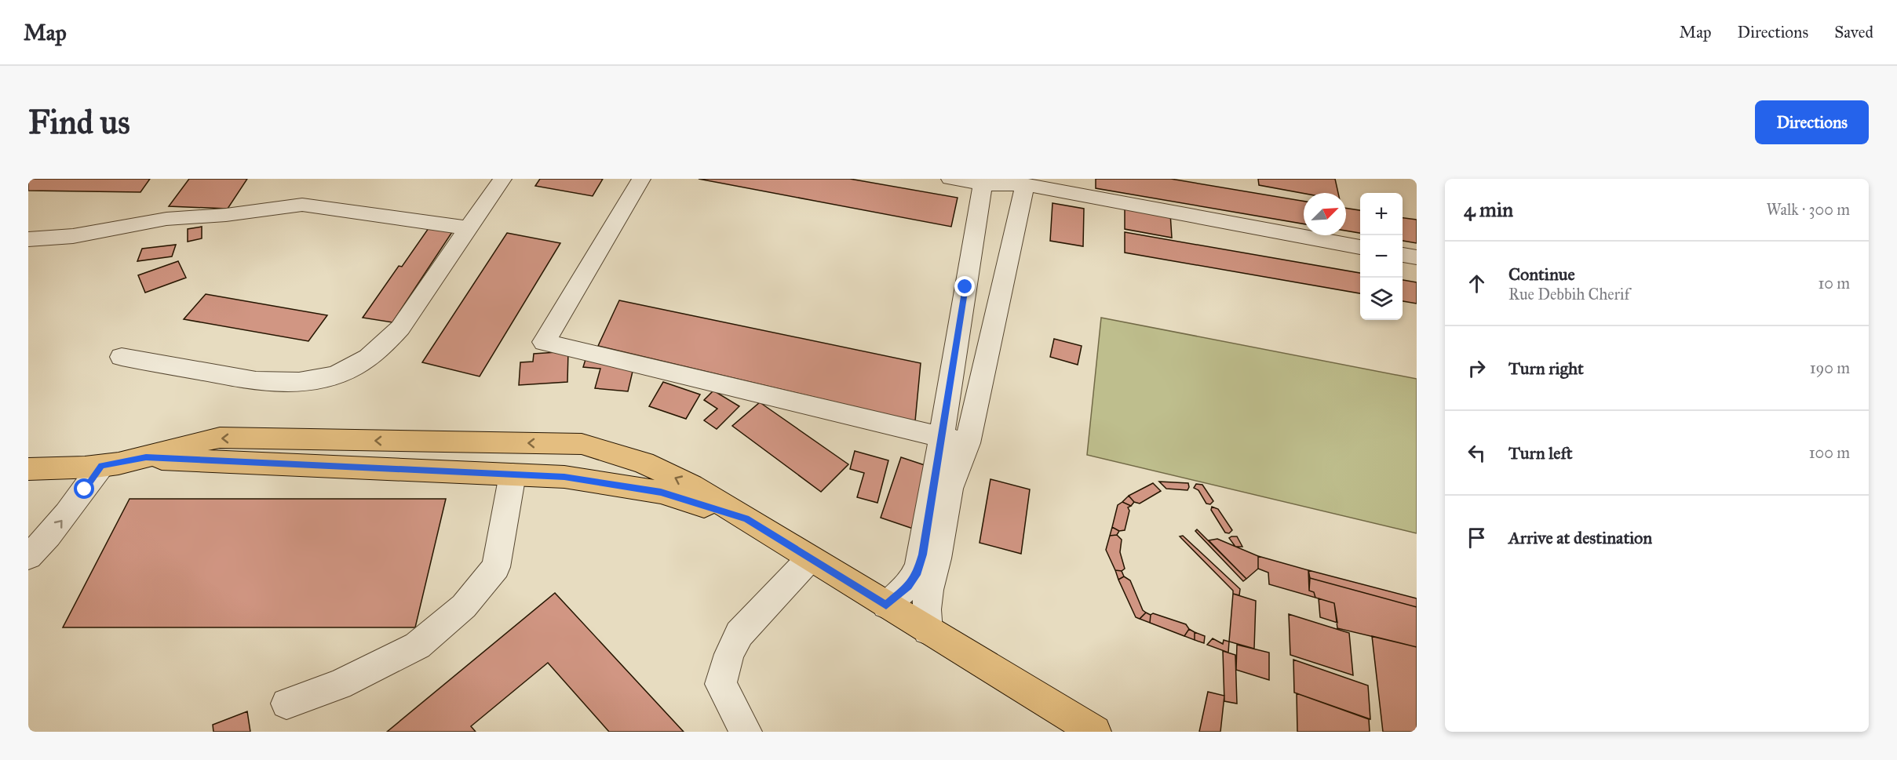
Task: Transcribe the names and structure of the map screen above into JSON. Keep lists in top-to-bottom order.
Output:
{
  "north": "top right",
  "page": {
    "header": "Map",
    "nav": ["Map", "Directions", "Saved"],
    "buttons": "Directions",
    "title": "Find us",
    "heading": ["4 min", "Walk · 300 m"],
    "map_buttons": ["+", "−"],
    "list": [
      ["Continue", "Rue Debbih Cherif", "10 m"],
      ["Turn right", "190 m"],
      ["Turn left", "100 m"],
      "Arrive at destination"
    ]
  }
}
